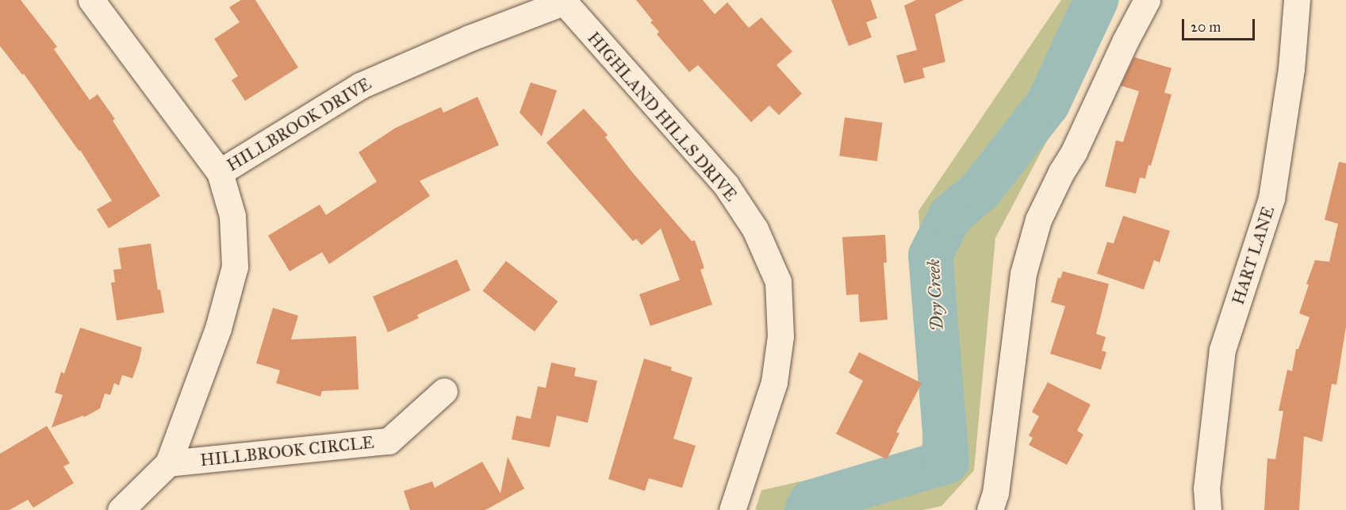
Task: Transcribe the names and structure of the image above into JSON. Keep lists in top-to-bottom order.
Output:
{
  "streets": {
    "street": [
      "HIGHLAND HILLS DRIVE",
      "HILLBROOK DRIVE",
      "HART LANE",
      "HILLBROOK CIRCLE"
    ]
  },
  "crossings": [
    ["HIGHLAND HILLS DRIVE", "HILLBROOK DRIVE"],
    ["HILLBROOK DRIVE", "HILLBROOK CIRCLE"]
  ],
  "water": ["Dry Creek"],
  "scale_bar": "20 m"
}
